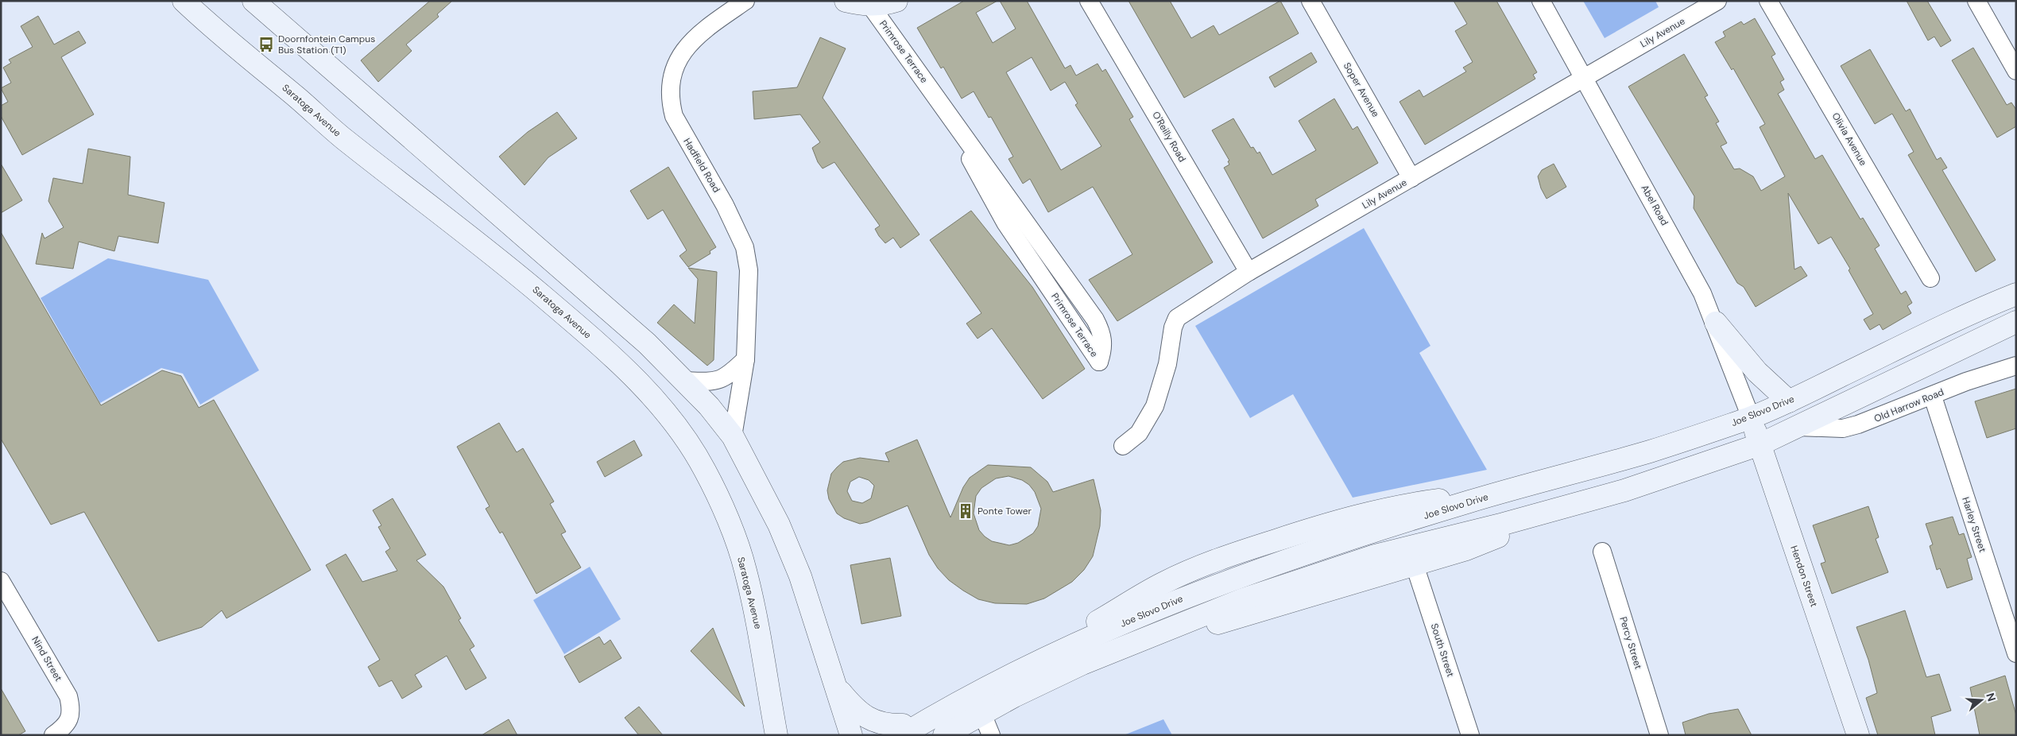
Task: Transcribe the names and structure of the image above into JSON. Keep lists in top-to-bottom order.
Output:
{
  "streets": {
    "main road": ["Saratoga Avenue", "Joe Slovo Drive", "Hendon Street"],
    "street": [
      "Lily Avenue",
      "Primrose Terrace",
      "Soper Avenue",
      "O'Reilly Road",
      "Olivia Avenue",
      "Hadfield Road",
      "Abel Road",
      "Old Harrow Road",
      "Harley Street",
      "Percy Street",
      "South Street",
      "Nind Street"
    ]
  },
  "crossings": [
    ["Lily Avenue", "Soper Avenue"],
    ["Lily Avenue", "O'Reilly Road"],
    ["Lily Avenue", "Abel Road"],
    ["Abel Road", "Joe Slovo Drive"],
    ["Abel Road", "Hendon Street"],
    ["Old Harrow Road", "Harley Street"],
    ["Joe Slovo Drive", "Hendon Street"]
  ],
  "places": {
    "bus stop": ["Doornfontein Campus Bus Station (T1)"],
    "building": ["Ponte Tower"]
  },
  "north": "right"
}
